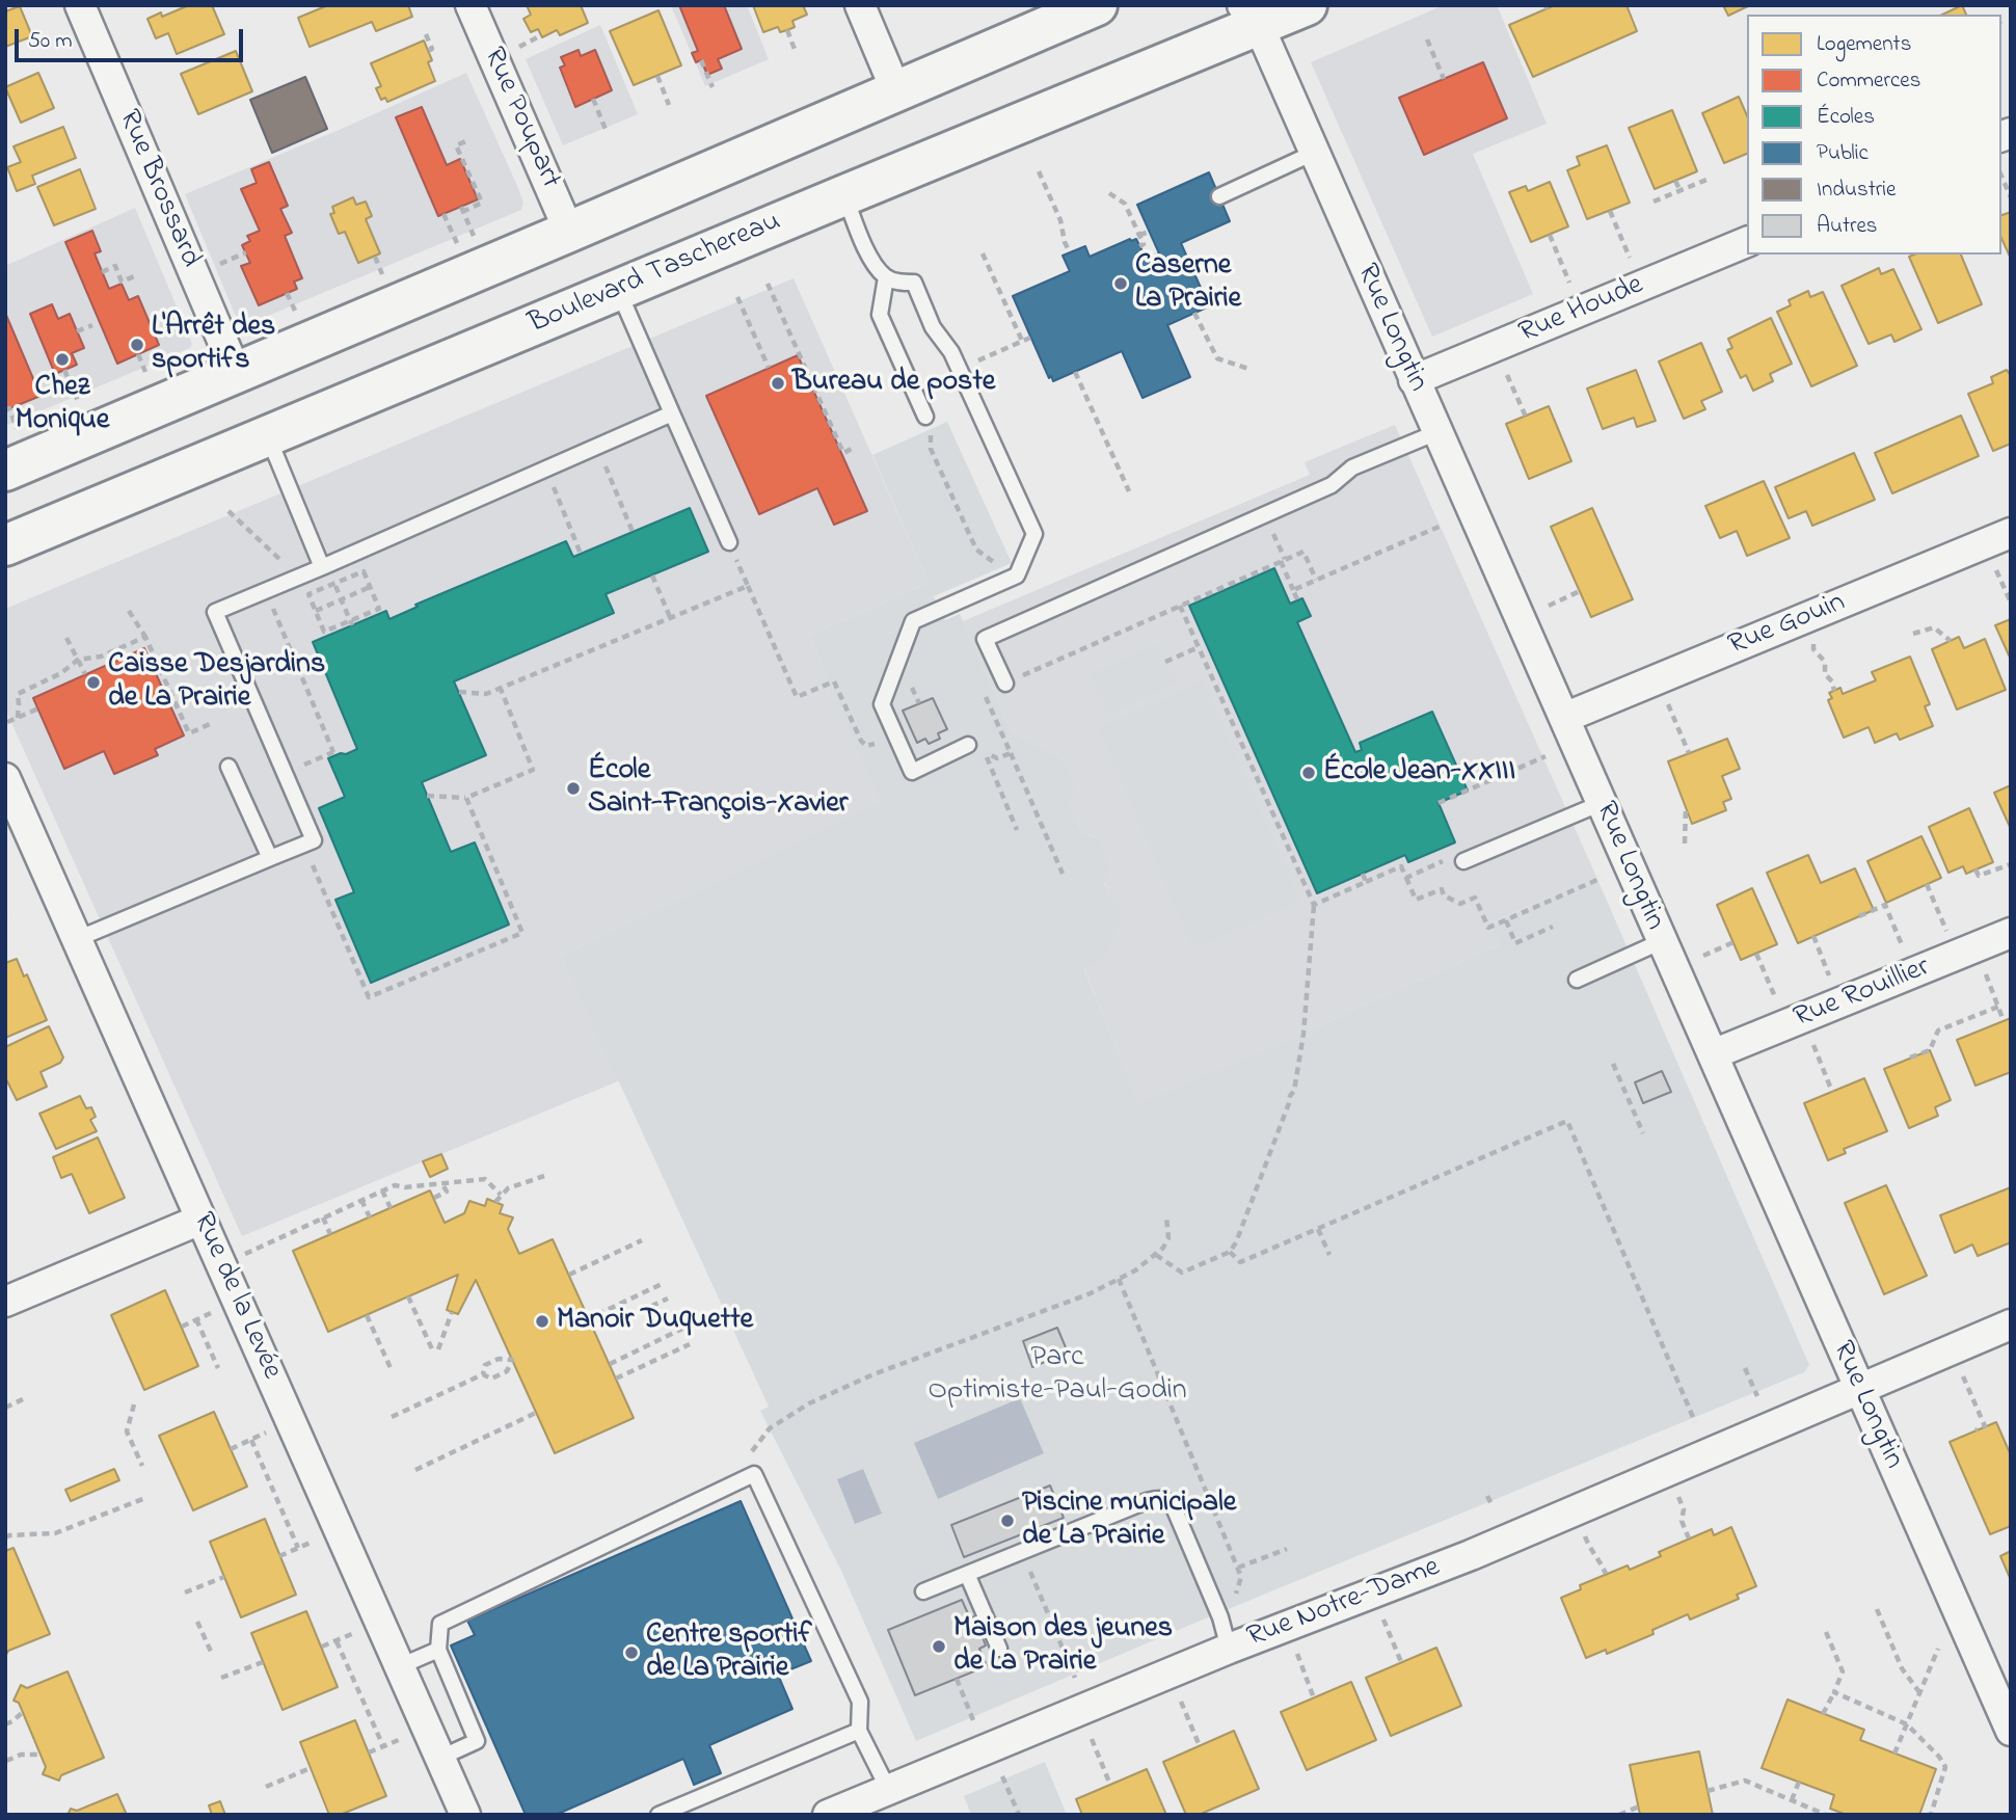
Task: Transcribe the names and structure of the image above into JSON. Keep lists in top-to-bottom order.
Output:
{
  "streets": {
    "main road": ["Boulevard Taschereau"],
    "street": [
      "Rue Poupart",
      "Rue Brossard",
      "Rue Houde",
      "Rue Longtin",
      "Rue Gouin",
      "Rue Rouillier",
      "Rue de la Levée",
      "Rue Notre-Dame"
    ]
  },
  "crossings": [
    ["Boulevard Taschereau", "Rue Longtin"],
    ["Rue Houde", "Rue Longtin"],
    ["Rue Longtin", "Rue Gouin"],
    ["Rue Longtin", "Rue Rouillier"],
    ["Rue Longtin", "Rue Notre-Dame"]
  ],
  "parks": ["Parc Optimiste-Paul-Godin"],
  "places": [
    "Caserne La Prairie",
    "L'Arrêt des sportifs",
    "Chez Monique",
    "Bureau de poste",
    "Caisse Desjardins de La Prairie",
    "École Jean-XXIII",
    "École Saint-François-Xavier",
    "Manoir Duquette",
    "Piscine municipale de La Prairie",
    "Maison des jeunes de La Prairie",
    "Centre sportif de La Prairie"
  ],
  "legend": [
    "Logements",
    "Commerces",
    "Écoles",
    "Public",
    "Industrie",
    "Autres"
  ],
  "scale_bar": "50 m"
}
